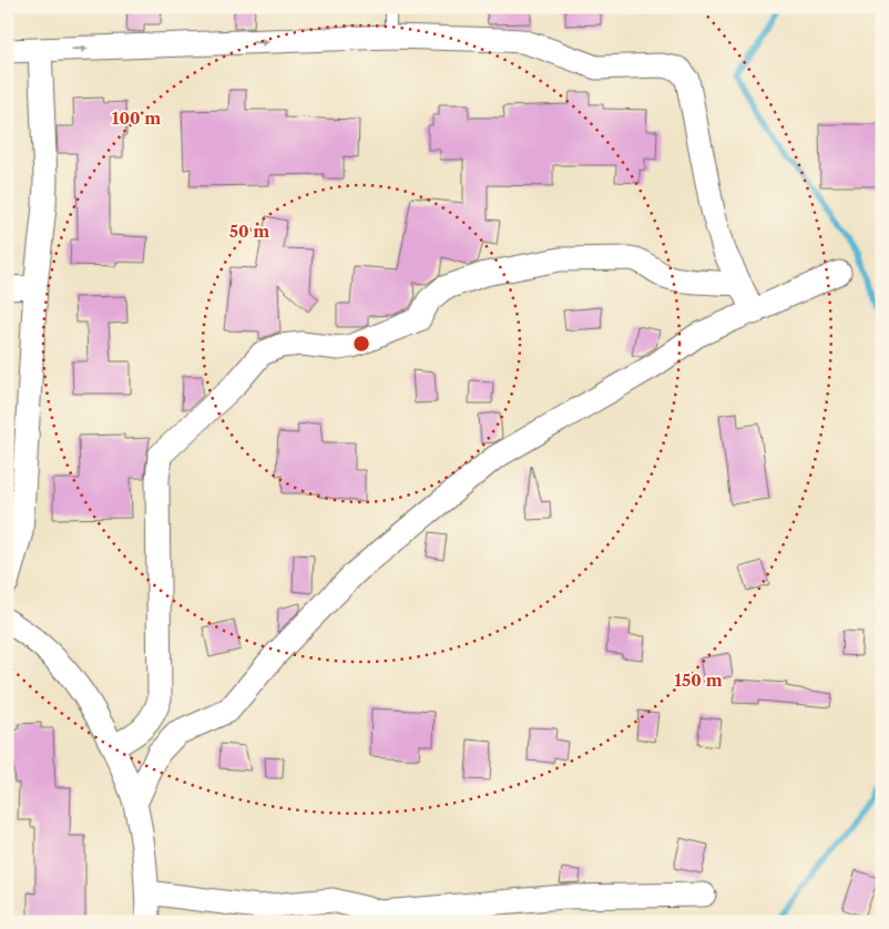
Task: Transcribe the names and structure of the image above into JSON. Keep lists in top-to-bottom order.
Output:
{
  "rings": ["100 m", "50 m", "150 m"]
}
